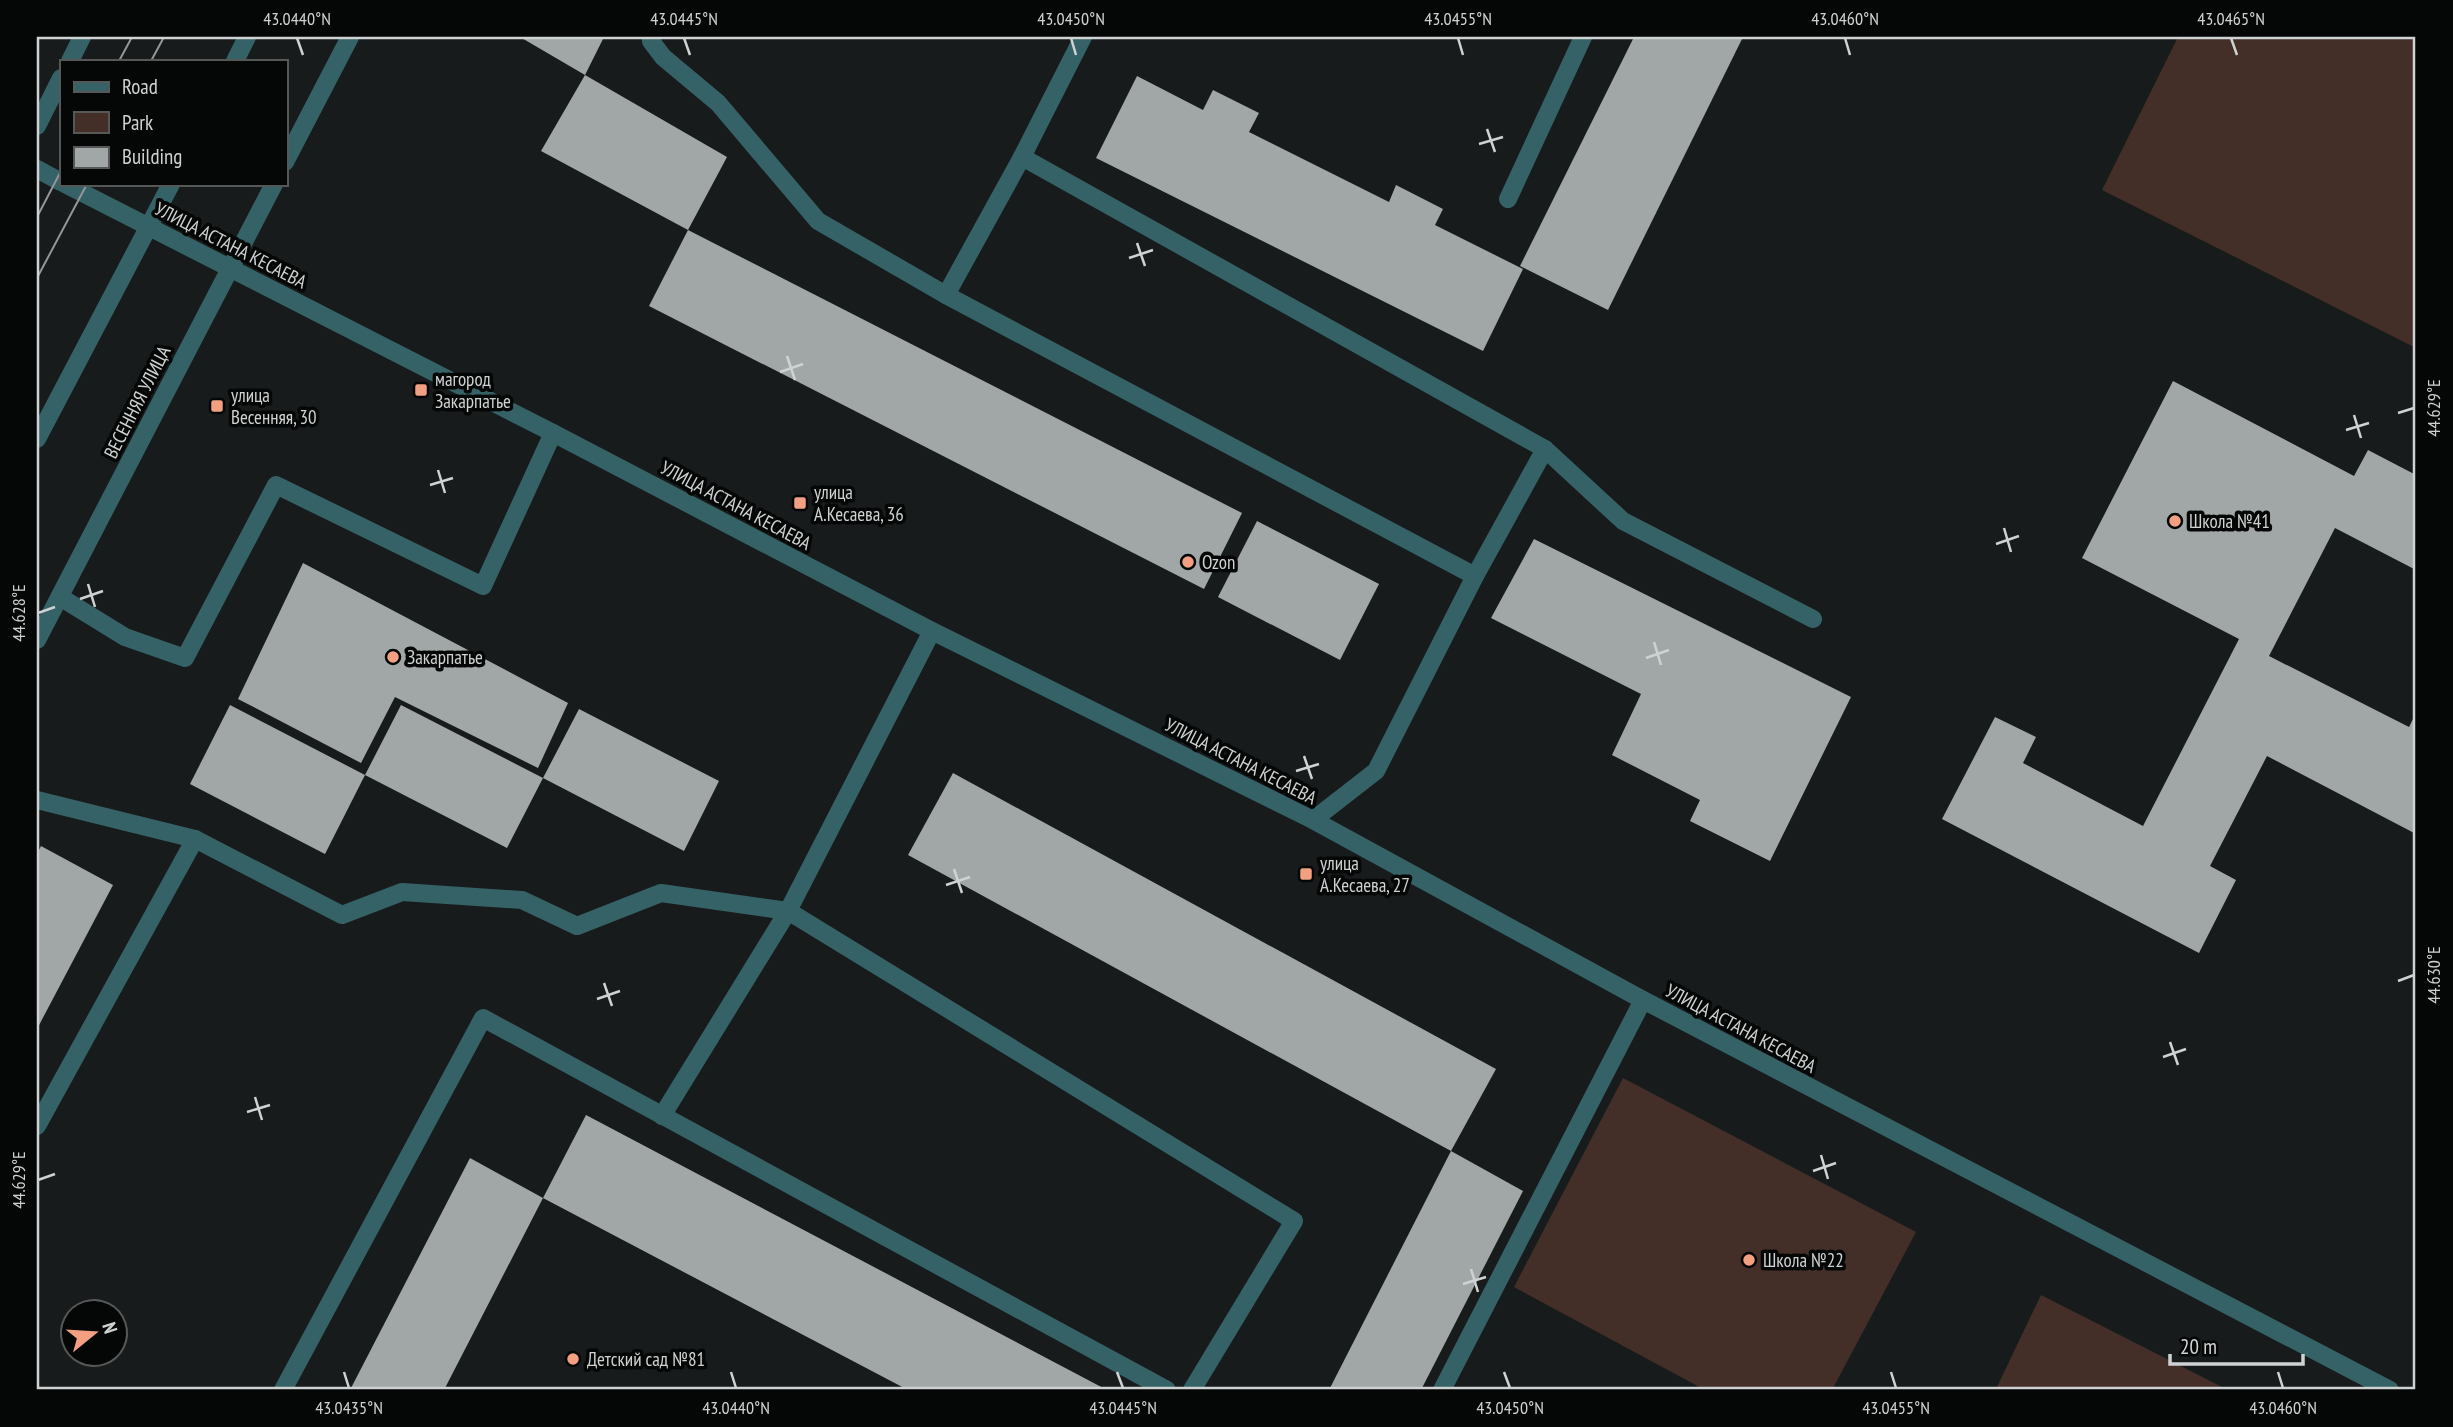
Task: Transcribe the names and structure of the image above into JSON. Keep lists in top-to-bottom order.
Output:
{
  "streets": {
    "street": ["УЛИЦА АСТАНА КЕСАЕВА", "ВЕСЕННЯЯ УЛИЦА"]
  },
  "crossings": [
    ["УЛИЦА АСТАНА КЕСАЕВА", "ВЕСЕННЯЯ УЛИЦА"]
  ],
  "places": {
    "transit": [
      "магород Закарпатье",
      "улица Весенняя, 30",
      "улица А.Кесаева, 36",
      "улица А.Кесаева, 27"
    ],
    "other": [
      "Школа №41",
      "Ozon",
      "Закарпатье",
      "Школа №22",
      "Детский сад №81"
    ]
  },
  "legend": ["Road", "Park", "Building"],
  "scale_bar": "20 m",
  "north": "right",
  "coordinates": [
    "43.0440°N",
    "43.0445°N",
    "43.0450°N",
    "43.0455°N",
    "43.0460°N",
    "43.0465°N",
    "44.629°E",
    "44.628°E",
    "44.630°E",
    "43.0435°N"
  ]
}
